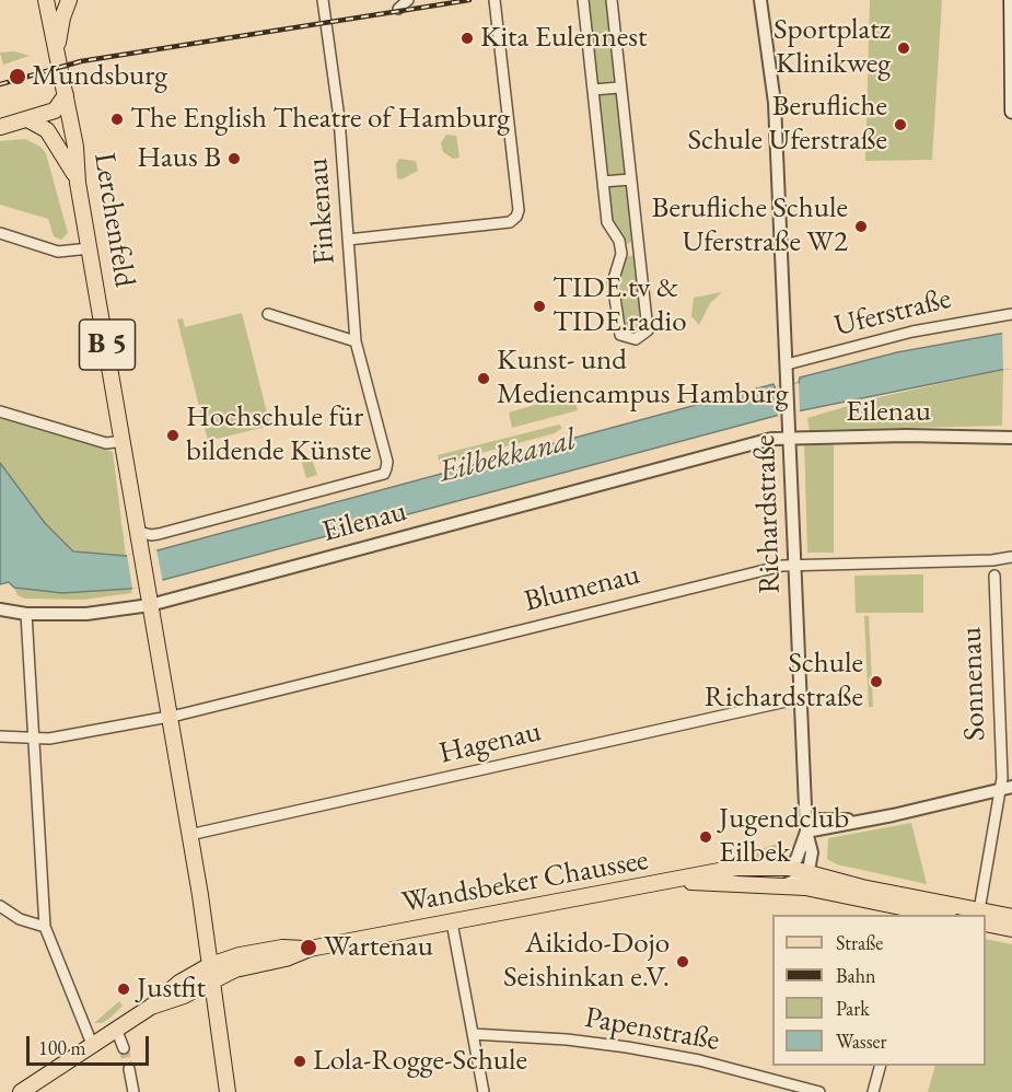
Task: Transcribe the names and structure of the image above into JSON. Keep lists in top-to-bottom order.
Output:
{
  "streets": {
    "main road": ["Lerchenfeld", "B 5", "Wandsbeker Chaussee"],
    "street": [
      "Finkenau",
      "Uferstraße",
      "Eilenau",
      "Richardstraße",
      "Blumenau",
      "Sonnenau",
      "Hagenau",
      "Papenstraße"
    ]
  },
  "crossings": [
    ["Finkenau", "Lerchenfeld"],
    ["Lerchenfeld", "B 5"],
    ["Lerchenfeld", "Eilenau"],
    ["Uferstraße", "Richardstraße"],
    ["B 5", "Eilenau"],
    ["B 5", "Blumenau"],
    ["B 5", "Hagenau"],
    ["B 5", "Wandsbeker Chaussee"],
    ["Eilenau", "Richardstraße"],
    ["Richardstraße", "Blumenau"],
    ["Richardstraße", "Hagenau"],
    ["Richardstraße", "Wandsbeker Chaussee"]
  ],
  "water": ["Eilbekkanal"],
  "places": [
    "Kita Eulennest",
    "Sportplatz Klinikweg",
    "Mundsburg",
    "The English Theatre of Hamburg",
    "Berufliche Schule Uferstraße",
    "Haus B",
    "Berufliche Schule Uferstraße W2",
    "TIDE.tv & TIDE.radio",
    "Kunst- und Mediencampus Hamburg",
    "Hochschule für bildende Künste",
    "Schule Richardstraße",
    "Jugendclub Eilbek",
    "Wartenau",
    "Aikido-Dojo Seishinkan e.V.",
    "Justfit",
    "Lola-Rogge-Schule"
  ],
  "legend": [
    "Straße",
    "Bahn",
    "Park",
    "Wasser"
  ],
  "scale_bar": "100 m"
}
